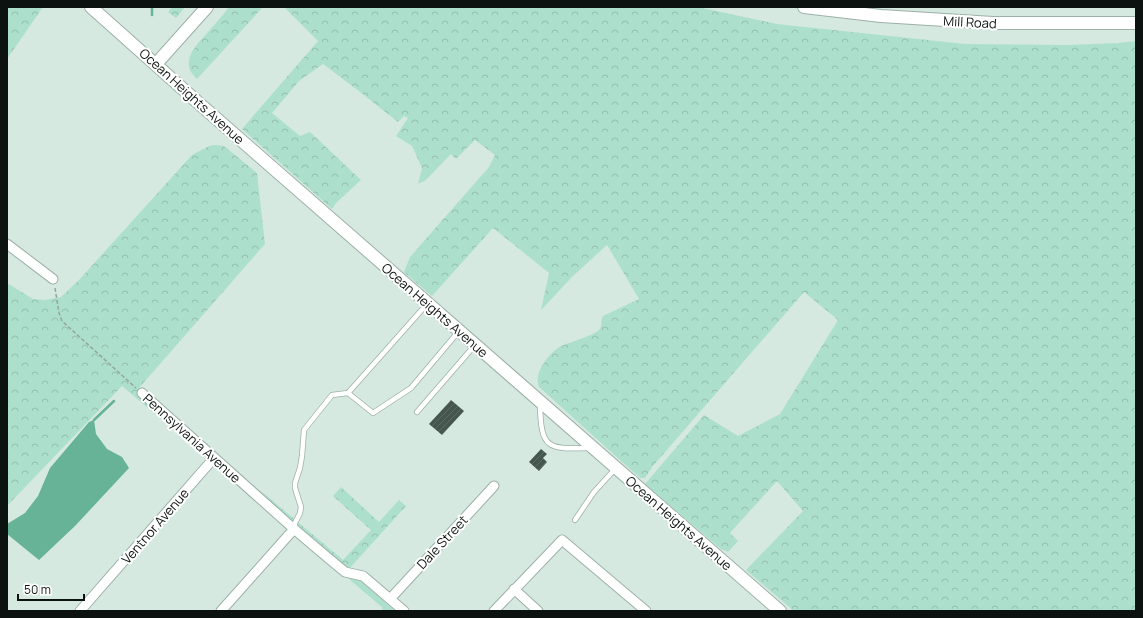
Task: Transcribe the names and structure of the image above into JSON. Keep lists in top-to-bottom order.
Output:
{
  "streets": {
    "main road": ["Mill Road", "Ocean Heights Avenue"],
    "street": ["Pennsylvania Avenue", "Ventnor Avenue", "Dale Street"]
  },
  "crossings": [
    ["Pennsylvania Avenue", "Ventnor Avenue"],
    ["Pennsylvania Avenue", "Dale Street"]
  ],
  "scale_bar": "50 m"
}
